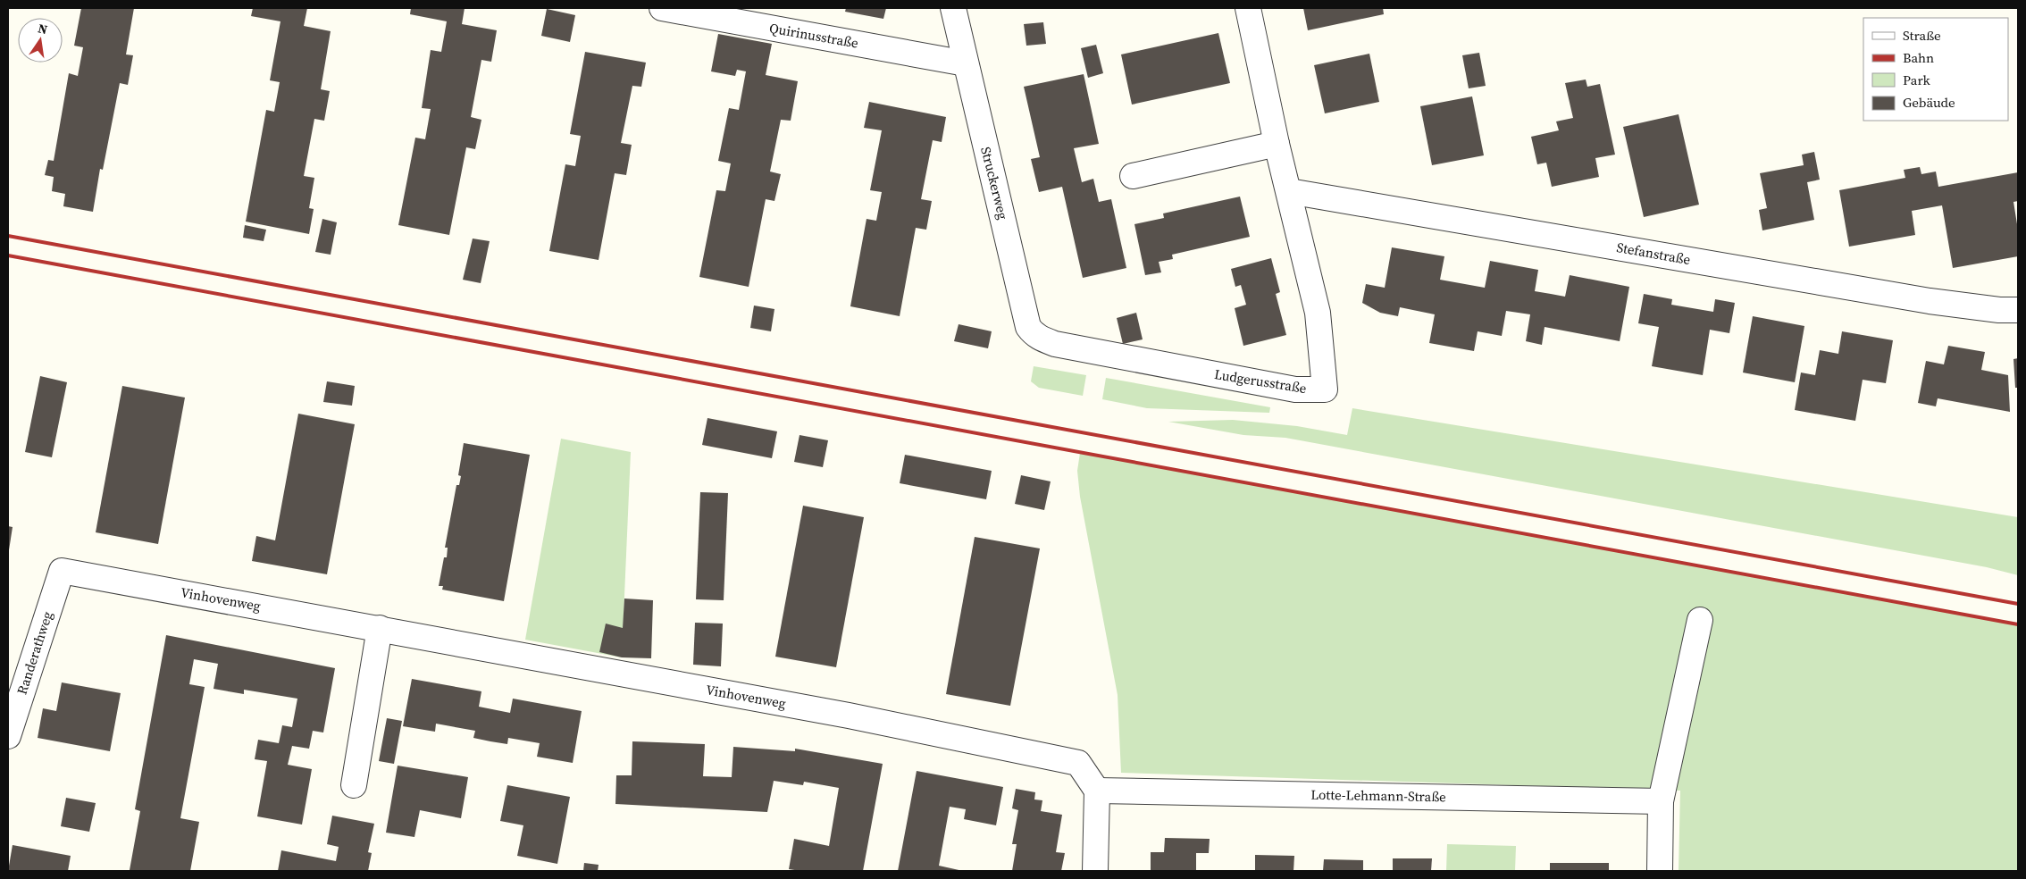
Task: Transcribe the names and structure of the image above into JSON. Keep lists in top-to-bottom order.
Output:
{
  "streets": {
    "street": [
      "Quirinusstraße",
      "Struckerweg",
      "Stefanstraße",
      "Ludgerusstraße",
      "Vinhovenweg",
      "Randerathweg",
      "Lotte-Lehmann-Straße"
    ]
  },
  "crossings": [
    ["Quirinusstraße", "Struckerweg"],
    ["Struckerweg", "Ludgerusstraße"],
    ["Stefanstraße", "Ludgerusstraße"],
    ["Vinhovenweg", "Randerathweg"],
    ["Vinhovenweg", "Lotte-Lehmann-Straße"]
  ],
  "legend": [
    "Straße",
    "Bahn",
    "Park",
    "Gebäude"
  ],
  "north": "top"
}
